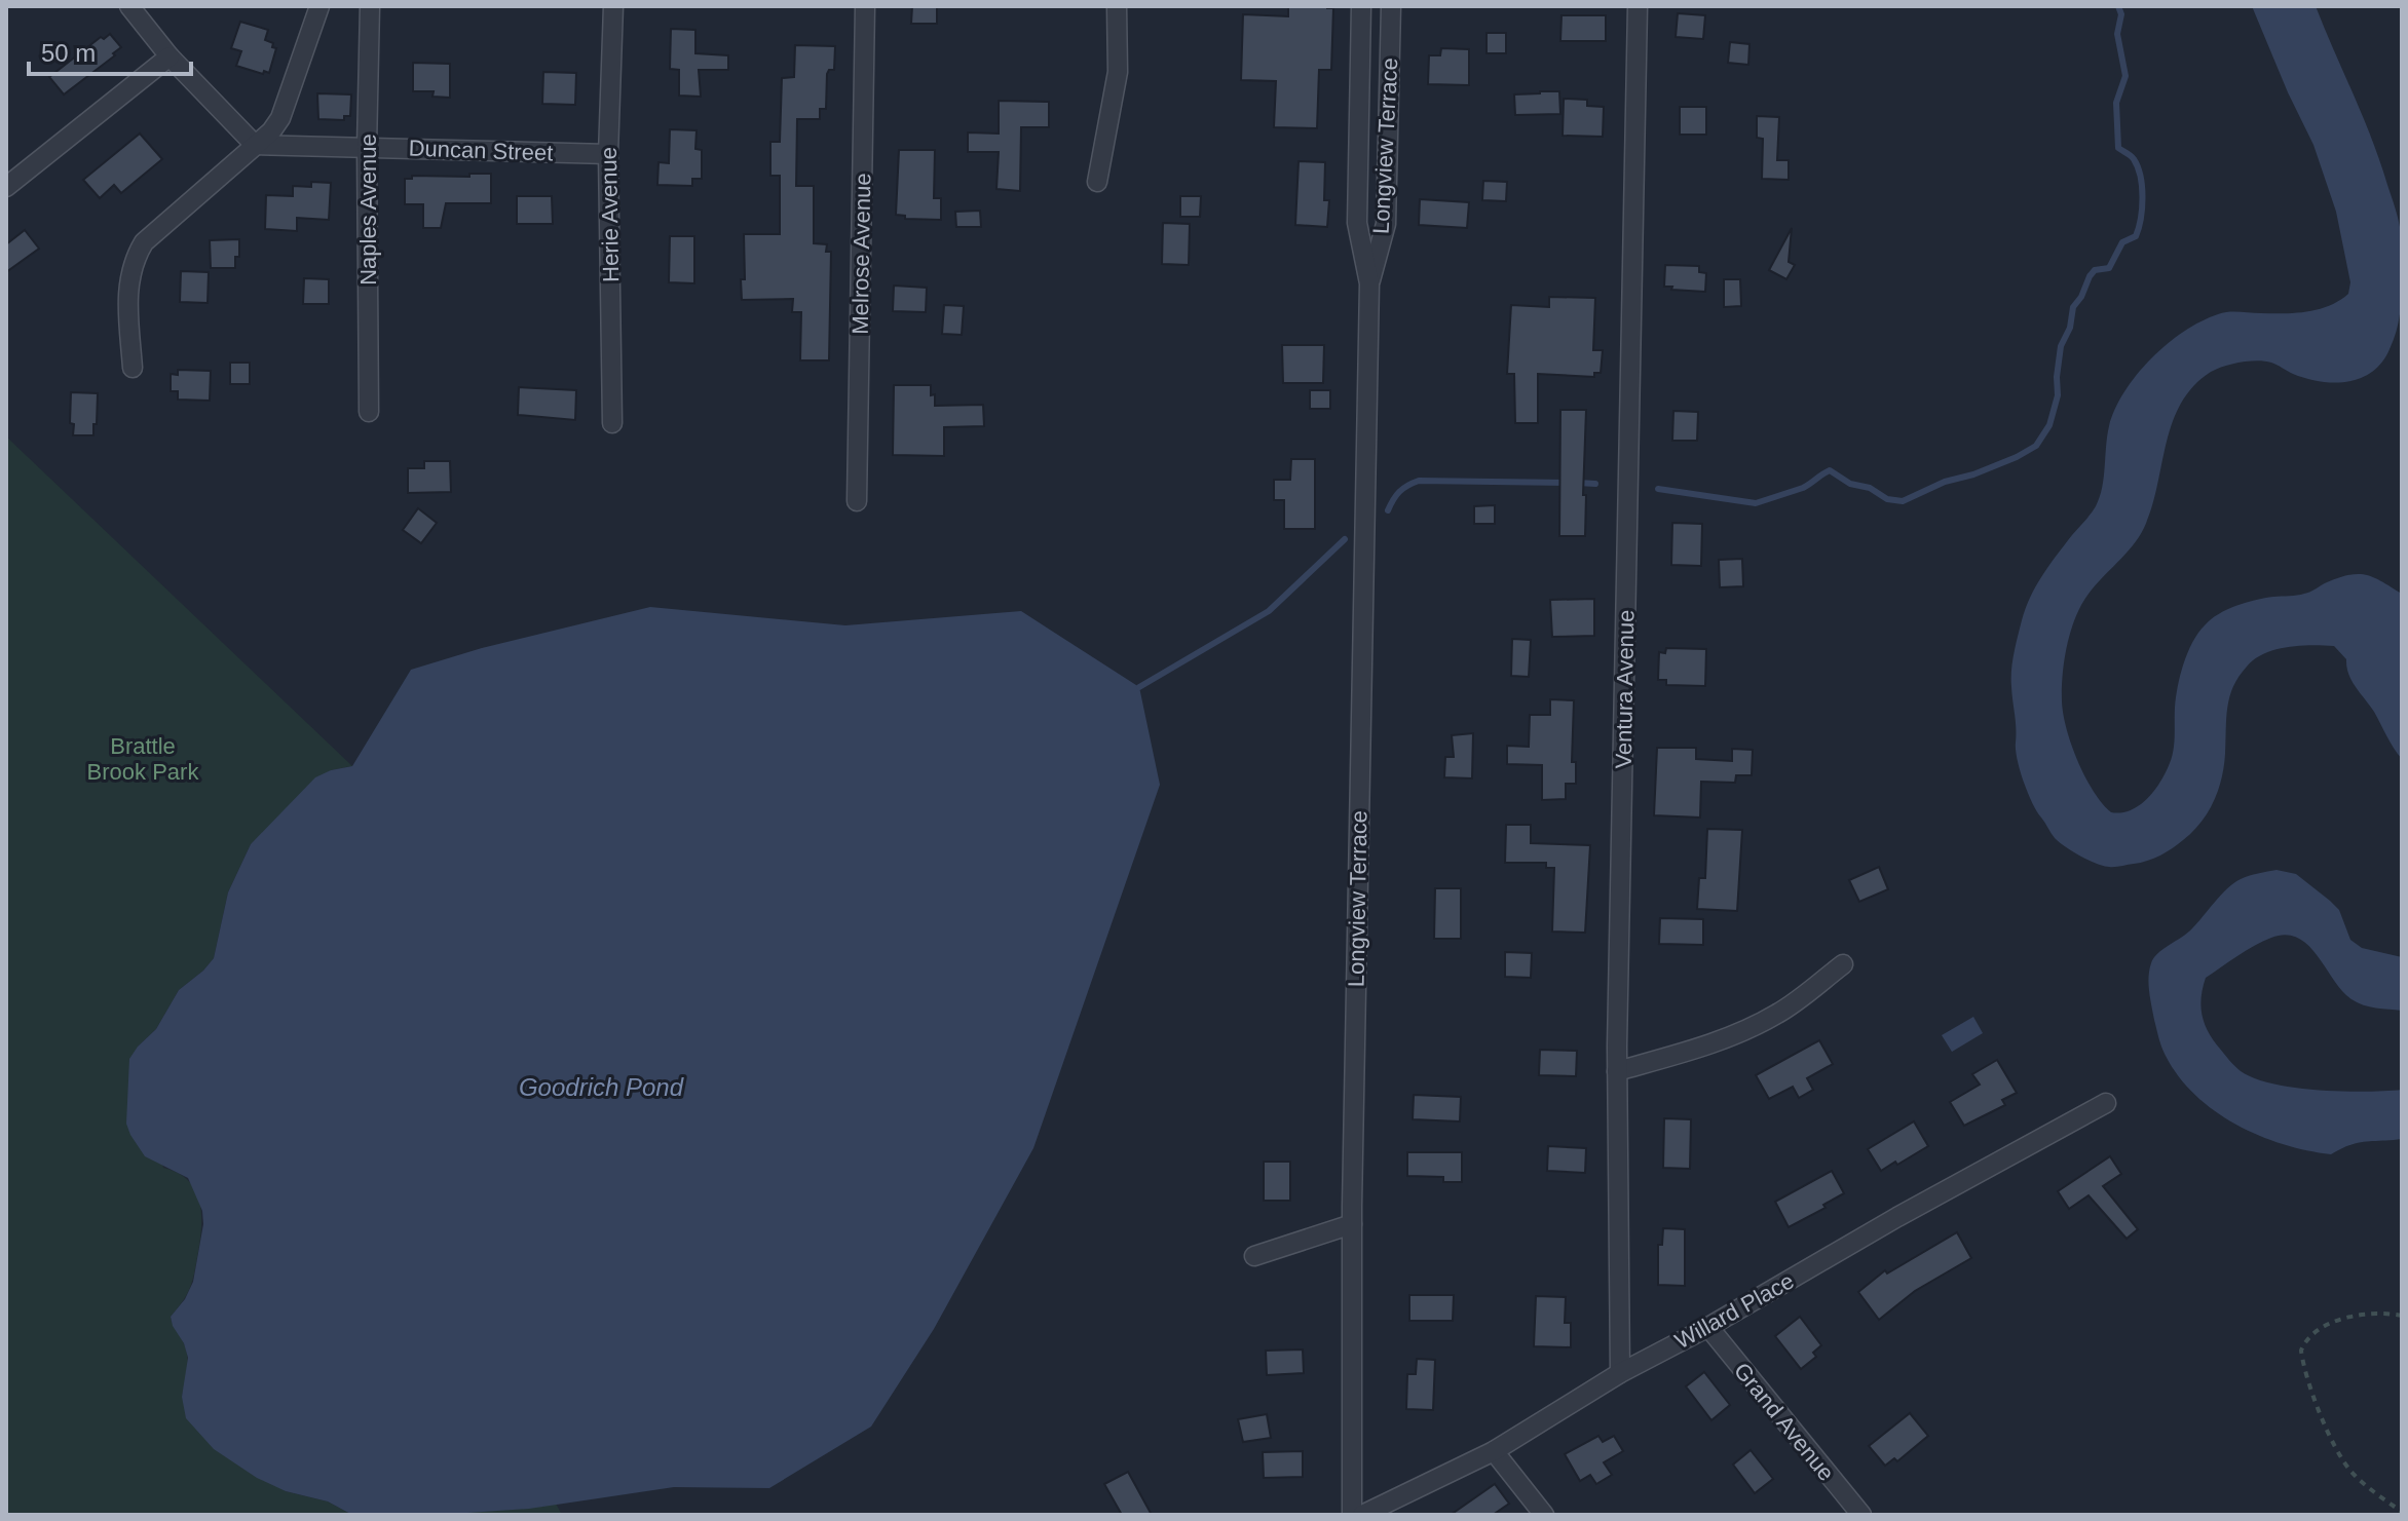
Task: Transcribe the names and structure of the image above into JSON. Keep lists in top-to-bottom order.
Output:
{
  "streets": {
    "street": [
      "Longview Terrace",
      "Duncan Street",
      "Naples Avenue",
      "Herie Avenue",
      "Melrose Avenue",
      "Ventura Avenue",
      "Willard Place",
      "Grand Avenue"
    ]
  },
  "crossings": [
    ["Duncan Street", "Naples Avenue"],
    ["Duncan Street", "Herie Avenue"],
    ["Ventura Avenue", "Willard Place"],
    ["Willard Place", "Grand Avenue"]
  ],
  "water": ["Goodrich Pond"],
  "parks": ["Brattle Brook Park"],
  "scale_bar": "50 m"
}
